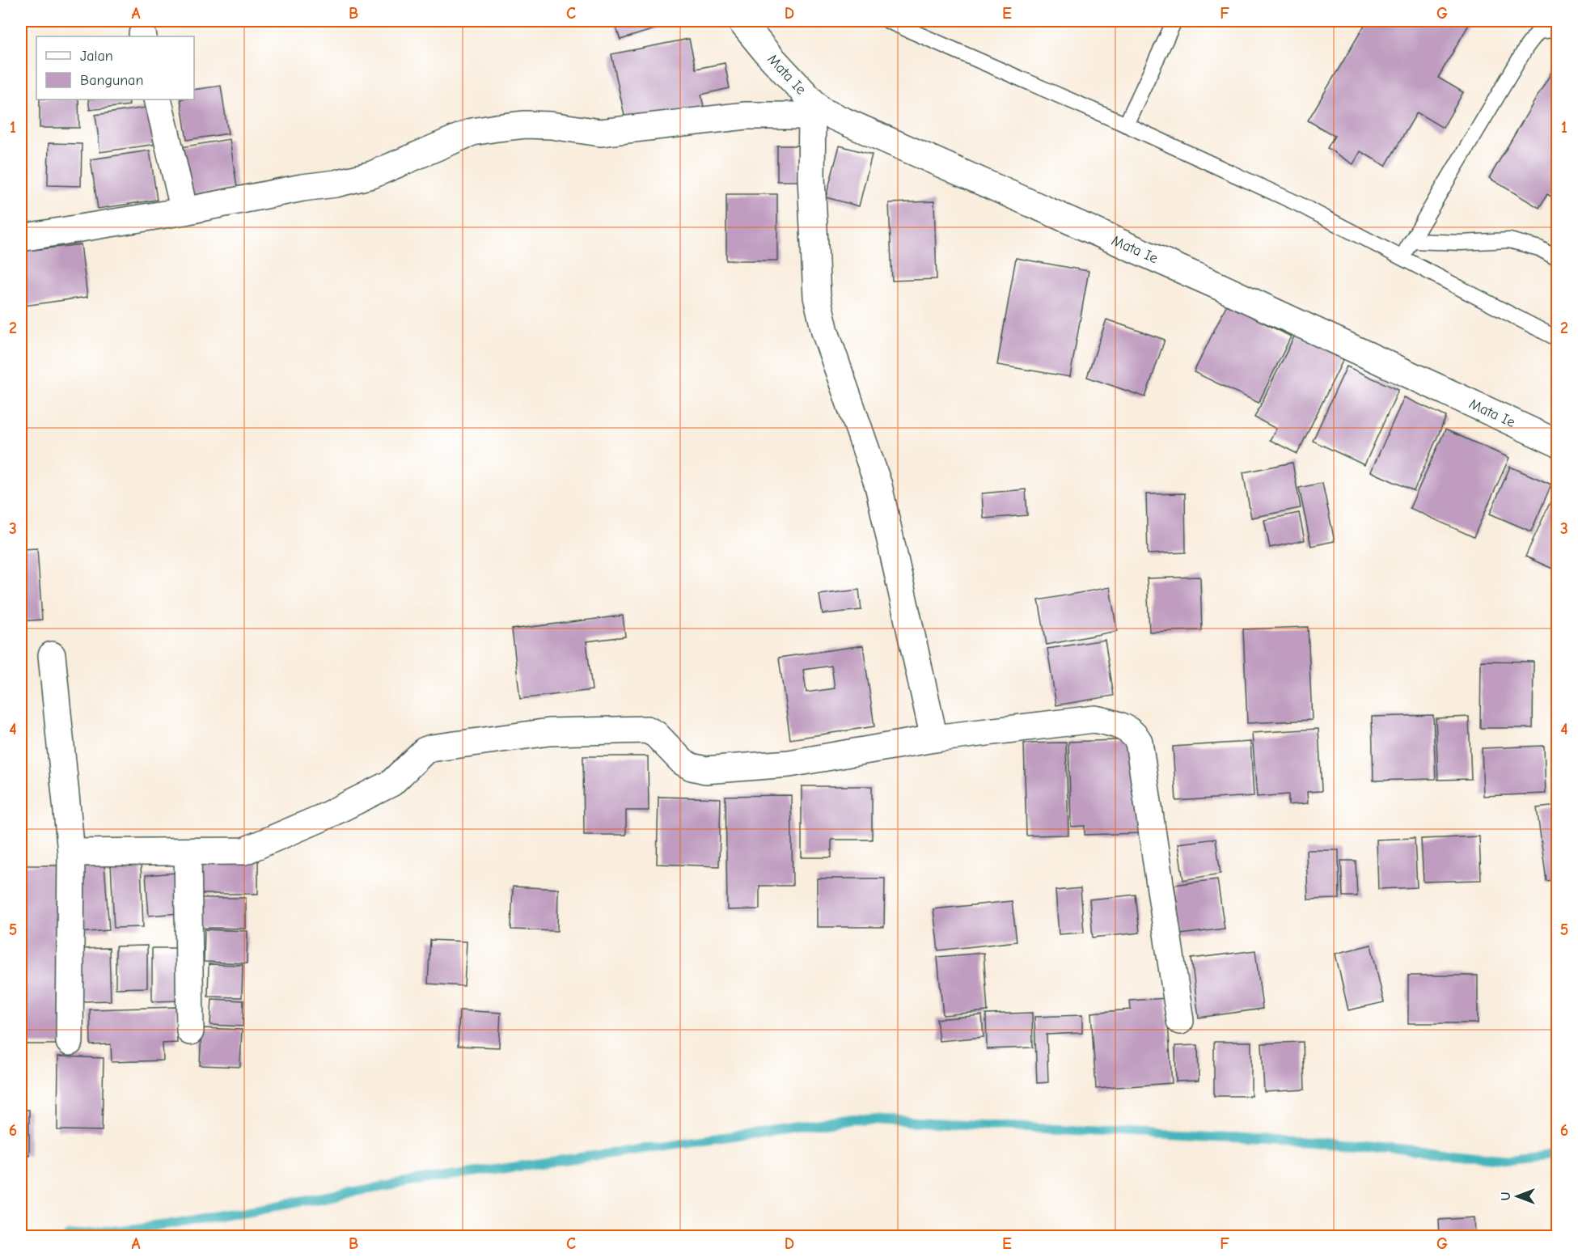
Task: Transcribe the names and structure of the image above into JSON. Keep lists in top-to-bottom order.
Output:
{
  "streets": {
    "street": ["Mata Ie"]
  },
  "legend": ["Jalan", "Bangunan"],
  "north": "left",
  "grid": {
    "columns": [
      "A",
      "B",
      "C",
      "D",
      "E",
      "F",
      "G"
    ],
    "rows": [
      "1",
      "2",
      "3",
      "4",
      "5",
      "6"
    ]
  }
}
